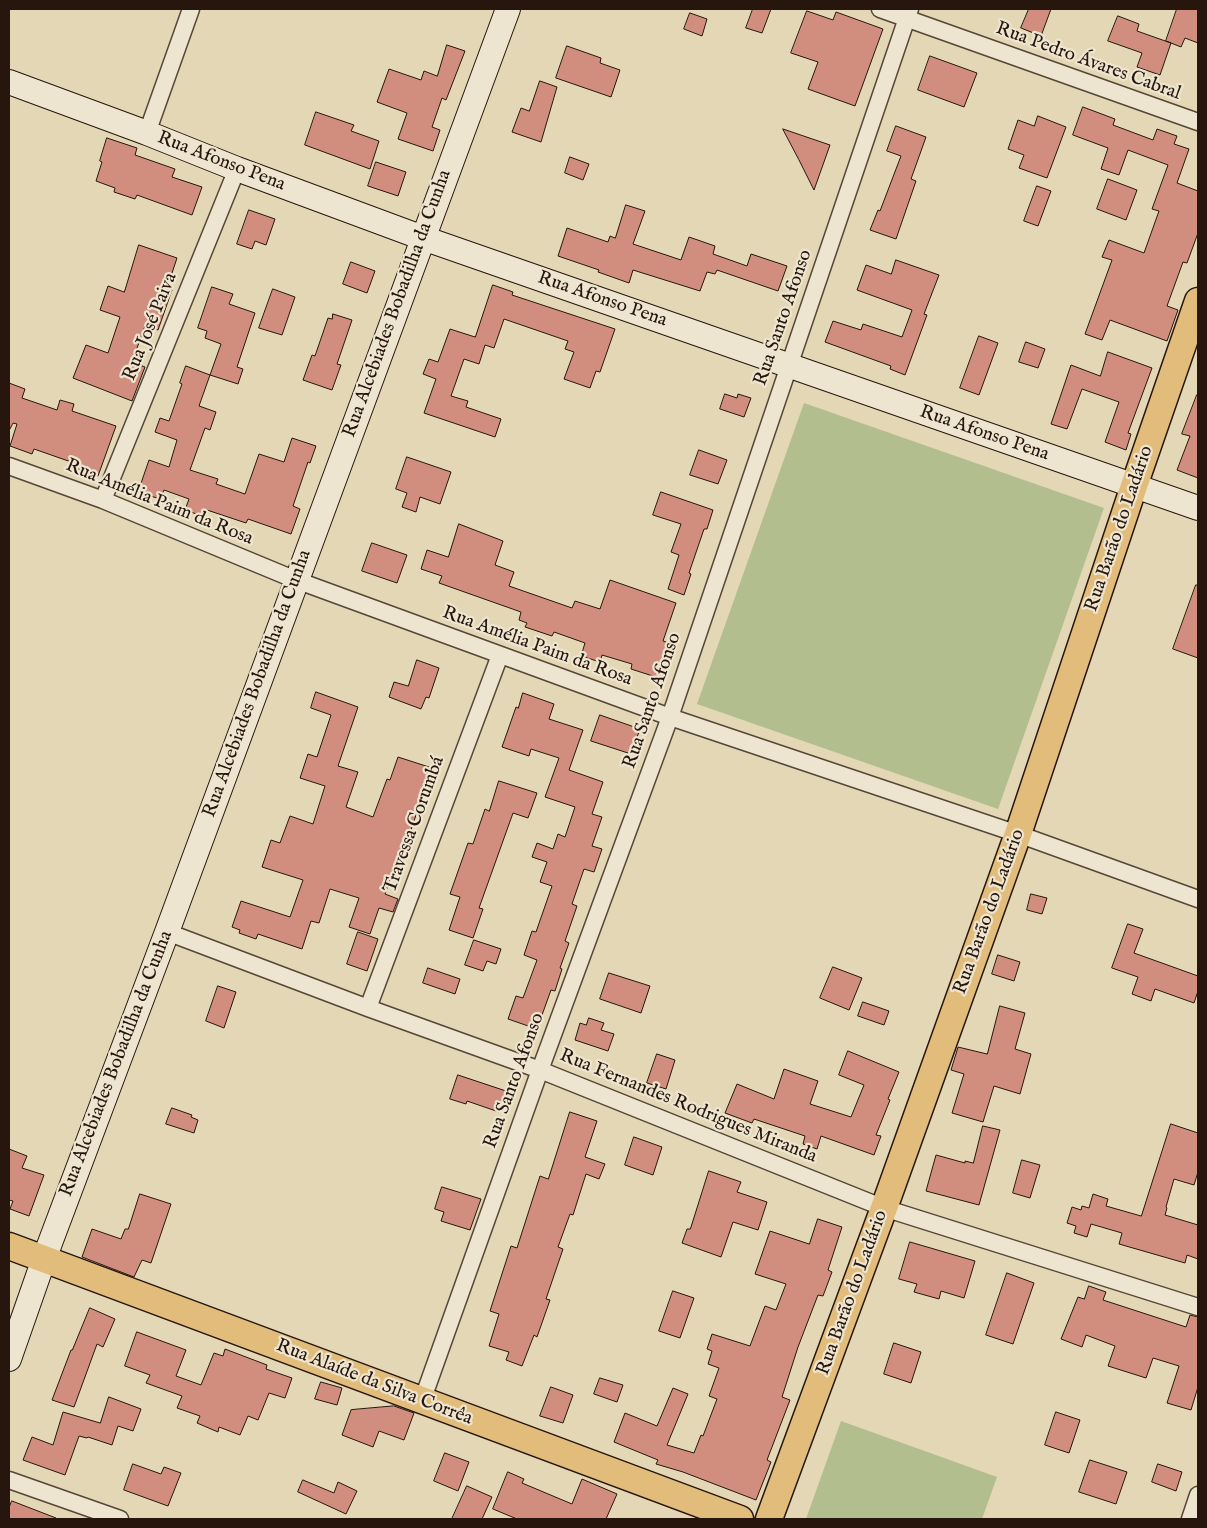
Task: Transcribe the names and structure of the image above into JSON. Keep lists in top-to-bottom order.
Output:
{
  "streets": {
    "main road": ["Rua Barão do Ladário", "Rua Alaíde da Silva Corrêa"],
    "street": [
      "Rua Pedro Ávares Cabral",
      "Rua Afonso Pena",
      "Rua Alcebiades Bobadilha da Cunha",
      "Rua Santo Afonso",
      "Rua José Paiva",
      "Rua Amélia Paim da Rosa",
      "Travessa Corumbá",
      "Rua Fernandes Rodrigues Miranda"
    ]
  },
  "crossings": [
    ["Rua Pedro Ávares Cabral", "Rua Santo Afonso"],
    ["Rua Afonso Pena", "Rua Alcebiades Bobadilha da Cunha"],
    ["Rua Afonso Pena", "Rua Santo Afonso"],
    ["Rua Afonso Pena", "Rua José Paiva"],
    ["Rua Afonso Pena", "Rua Barão do Ladário"],
    ["Rua Alcebiades Bobadilha da Cunha", "Rua Amélia Paim da Rosa"],
    ["Rua Alcebiades Bobadilha da Cunha", "Rua Fernandes Rodrigues Miranda"],
    ["Rua Alcebiades Bobadilha da Cunha", "Rua Alaíde da Silva Corrêa"],
    ["Rua Santo Afonso", "Rua Amélia Paim da Rosa"],
    ["Rua Santo Afonso", "Rua Fernandes Rodrigues Miranda"],
    ["Rua Santo Afonso", "Rua Alaíde da Silva Corrêa"],
    ["Rua José Paiva", "Rua Amélia Paim da Rosa"],
    ["Rua Amélia Paim da Rosa", "Rua Barão do Ladário"],
    ["Rua Amélia Paim da Rosa", "Travessa Corumbá"],
    ["Rua Barão do Ladário", "Rua Fernandes Rodrigues Miranda"],
    ["Travessa Corumbá", "Rua Fernandes Rodrigues Miranda"]
  ]
}
